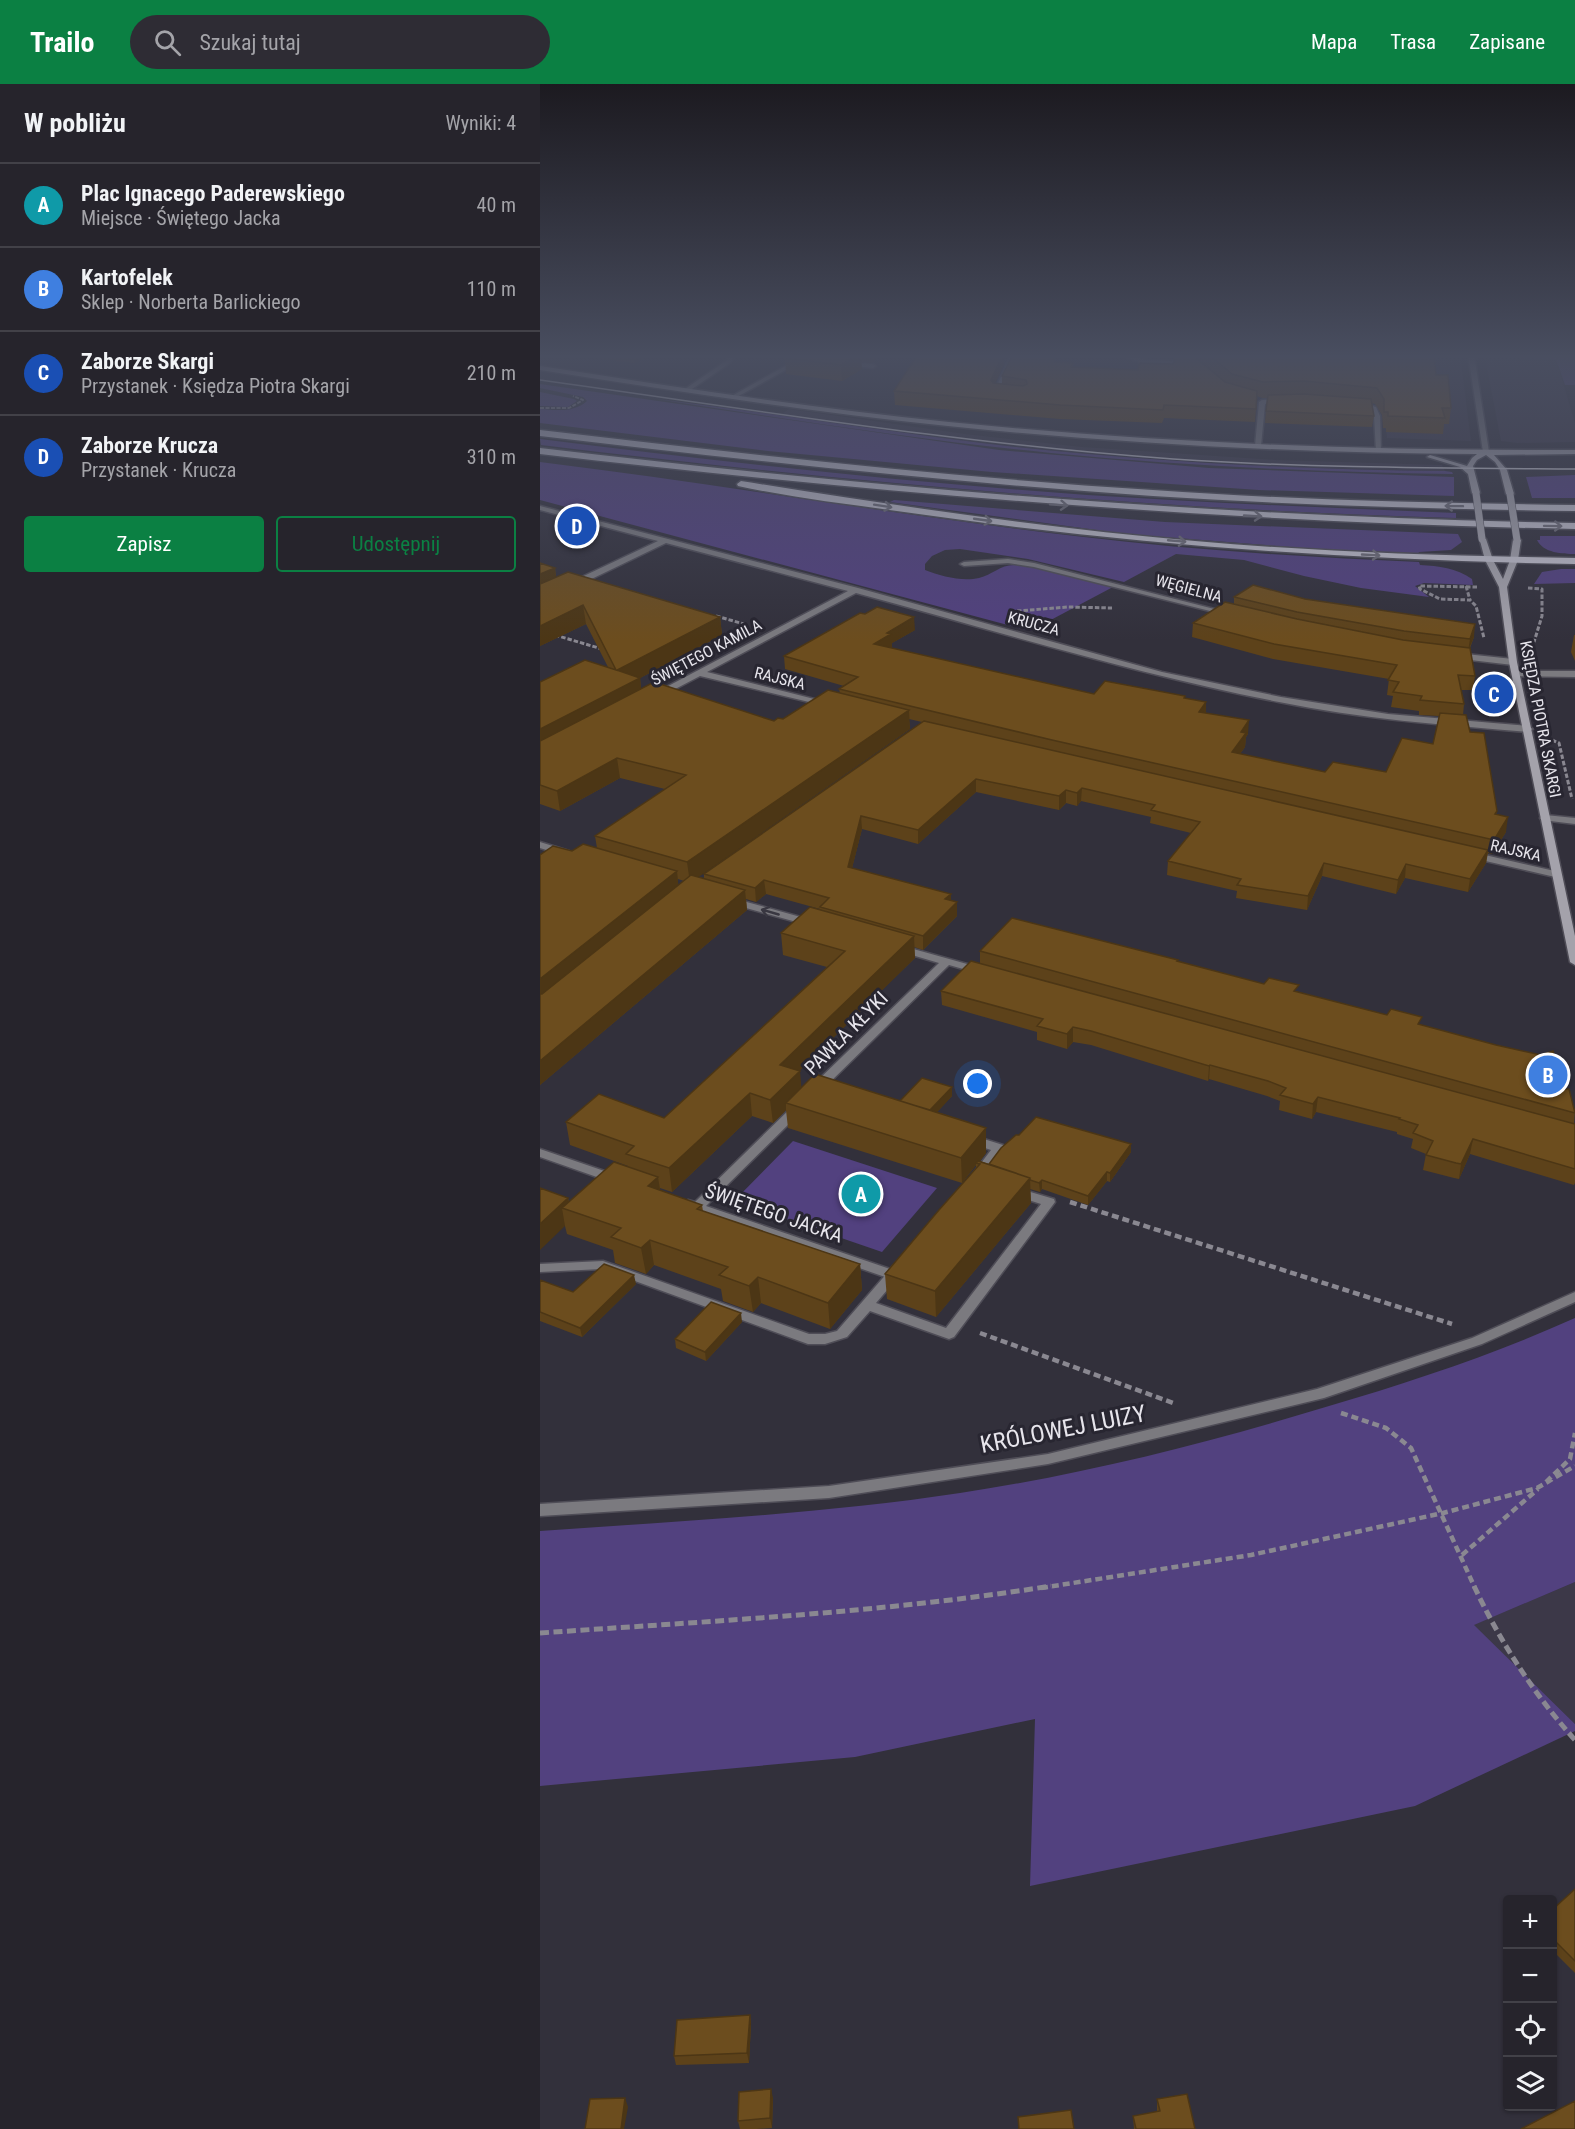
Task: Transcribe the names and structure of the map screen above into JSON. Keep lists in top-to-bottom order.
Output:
{
  "streets": {
    "street": [
      "WĘGIELNA",
      "KRUCZA",
      "ŚWIĘTEGO KAMILA",
      "RAJSKA",
      "KSIĘDZA PIOTRA SKARGI",
      "PAWŁA KŁYKI",
      "ŚWIĘTEGO JACKA",
      "KRÓLOWEJ LUIZY"
    ]
  },
  "crossings": [
    ["KRUCZA", "ŚWIĘTEGO KAMILA"],
    ["KRUCZA", "KSIĘDZA PIOTRA SKARGI"],
    ["ŚWIĘTEGO KAMILA", "RAJSKA"],
    ["RAJSKA", "KSIĘDZA PIOTRA SKARGI"],
    ["PAWŁA KŁYKI", "ŚWIĘTEGO JACKA"]
  ],
  "page": {
    "header": "Trailo",
    "search": "Szukaj tutaj",
    "nav": ["Mapa", "Trasa", "Zapisane"],
    "heading": ["W pobliżu", "Wyniki: 4"],
    "list": [
      {
        "mark": "A",
        "name": "Plac Ignacego Paderewskiego",
        "note": "Miejsce · Świętego Jacka",
        "value": "40 m"
      },
      {
        "mark": "B",
        "name": "Kartofelek",
        "note": "Sklep · Norberta Barlickiego",
        "value": "110 m"
      },
      {
        "mark": "C",
        "name": "Zaborze Skargi",
        "note": "Przystanek · Księdza Piotra Skargi",
        "value": "210 m"
      },
      {
        "mark": "D",
        "name": "Zaborze Krucza",
        "note": "Przystanek · Krucza",
        "value": "310 m"
      }
    ],
    "buttons": ["Zapisz", "Udostępnij"],
    "pins": [
      "D",
      "C",
      "B",
      "A"
    ],
    "map_buttons": ["+", "−"]
  }
}
